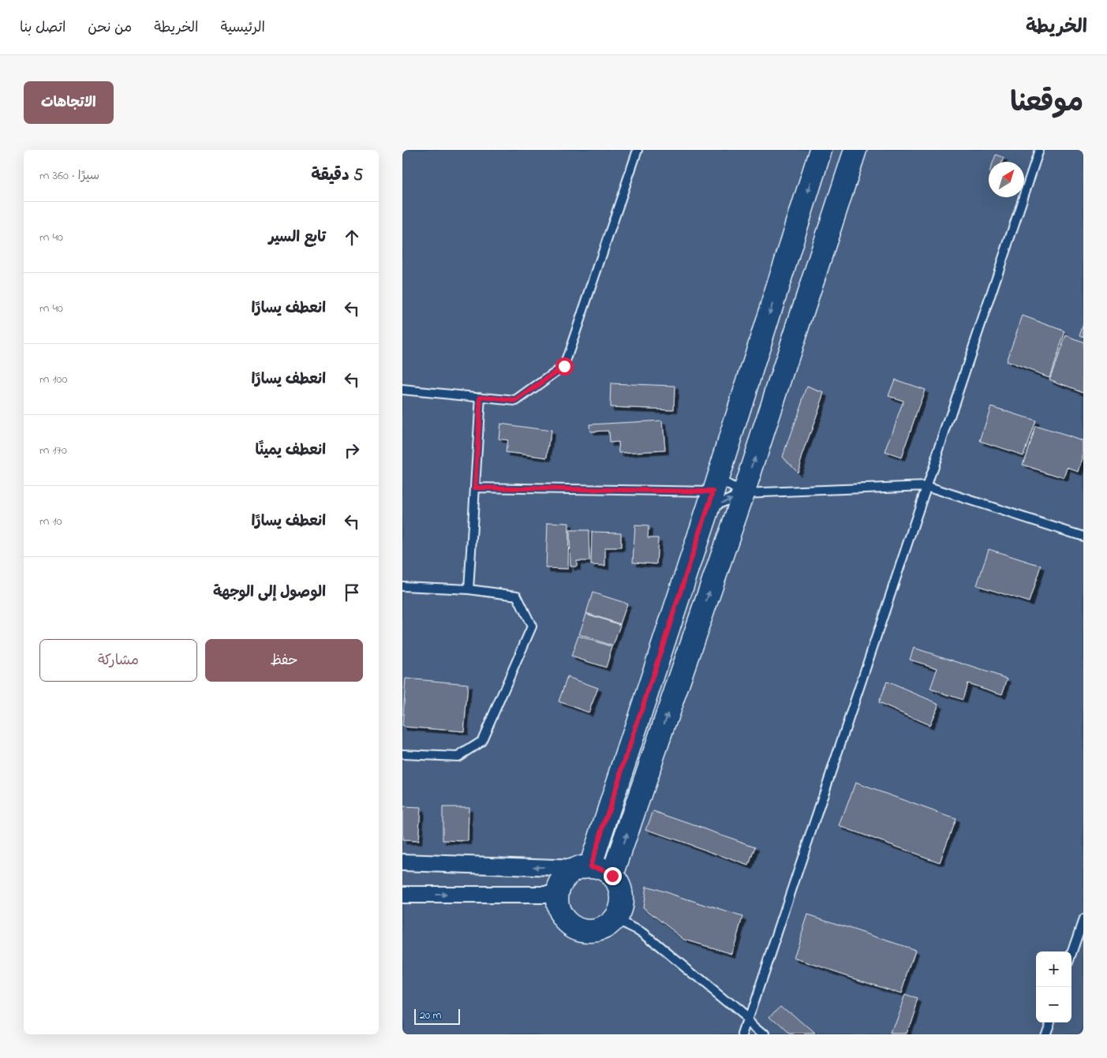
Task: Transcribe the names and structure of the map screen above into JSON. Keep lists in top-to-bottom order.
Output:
{
  "scale_bar": "20 m",
  "north": "top right",
  "page": {
    "header": "الخريطة",
    "nav": [
      "الرئيسية",
      "الخريطة",
      "من نحن",
      "اتصل بنا"
    ],
    "title": "موقعنا",
    "buttons": [
      "الاتجاهات",
      ["حفظ", "مشاركة"]
    ],
    "heading": ["5 دقيقة", "سيرًا · 360 m"],
    "list": [
      ["تابع السير", "40 m"],
      ["انعطف يسارًا", "40 m"],
      ["انعطف يسارًا", "100 m"],
      ["انعطف يمينًا", "170 m"],
      ["انعطف يسارًا", "10 m"],
      "الوصول إلى الوجهة"
    ],
    "map_buttons": ["+", "−"],
    "scale": "20 m"
  }
}
